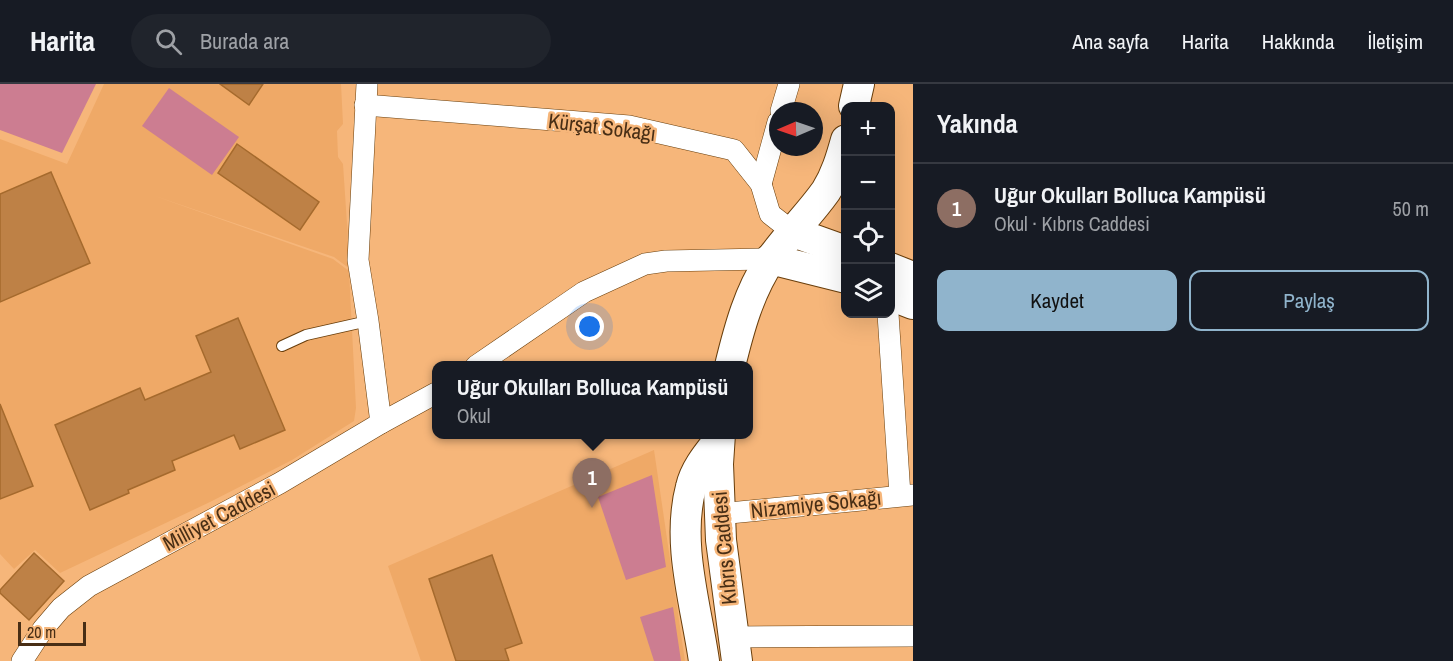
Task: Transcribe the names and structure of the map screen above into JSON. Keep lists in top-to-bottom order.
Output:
{
  "streets": {
    "main road": ["Kıbrıs Caddesi"],
    "street": ["Kürşat Sokağı", "Nizamiye Sokağı", "Milliyet Caddesi"]
  },
  "crossings": [
    ["Nizamiye Sokağı", "Kıbrıs Caddesi"]
  ],
  "scale_bar": "20 m",
  "north": "left",
  "page": {
    "header": "Harita",
    "search": "Burada ara",
    "nav": [
      "Ana sayfa",
      "Harita",
      "Hakkında",
      "İletişim"
    ],
    "heading": "Yakında",
    "map_buttons": ["+", "−"],
    "list": [
      {
        "mark": "1",
        "name": "Uğur Okulları Bolluca Kampüsü",
        "note": "Okul · Kıbrıs Caddesi",
        "value": "50 m"
      }
    ],
    "buttons": ["Kaydet", "Paylaş"],
    "popup": ["Uğur Okulları Bolluca Kampüsü", "Okul"],
    "pins": "1",
    "scale": "20 m"
  }
}
